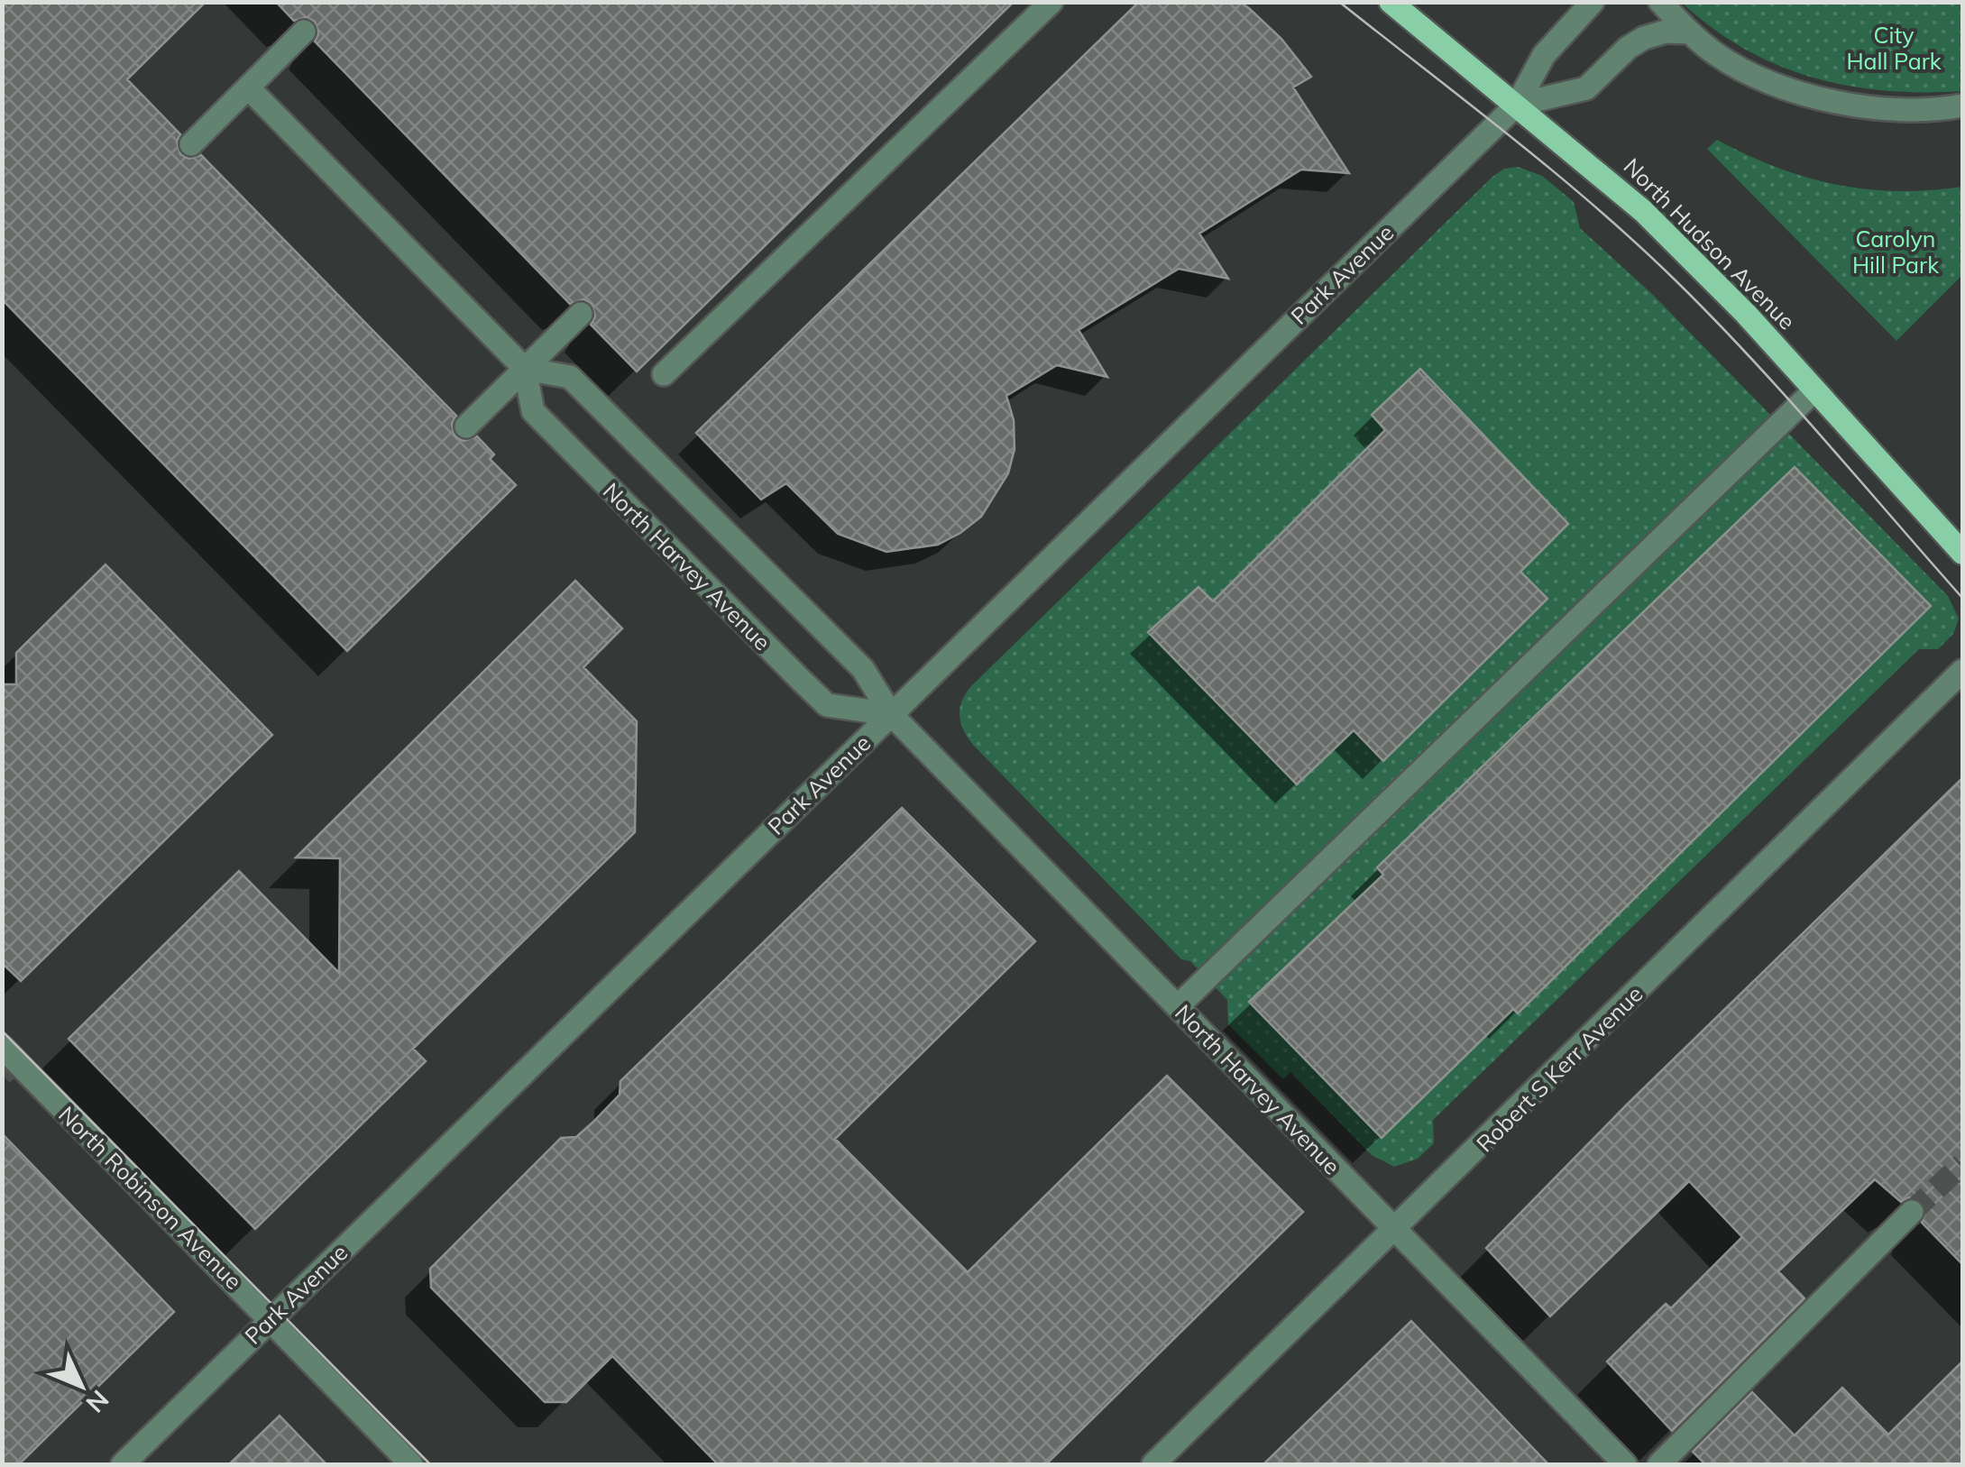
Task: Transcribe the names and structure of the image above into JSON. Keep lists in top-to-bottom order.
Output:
{
  "streets": {
    "main road": ["North Hudson Avenue"],
    "street": [
      "Park Avenue",
      "North Harvey Avenue",
      "Robert S Kerr Avenue",
      "North Robinson Avenue"
    ]
  },
  "crossings": [
    ["North Hudson Avenue", "Park Avenue"],
    ["Park Avenue", "North Harvey Avenue"],
    ["Park Avenue", "North Robinson Avenue"],
    ["North Harvey Avenue", "Robert S Kerr Avenue"]
  ],
  "parks": ["City Hall Park", "Carolyn Hill Park"],
  "north": "bottom right"
}
